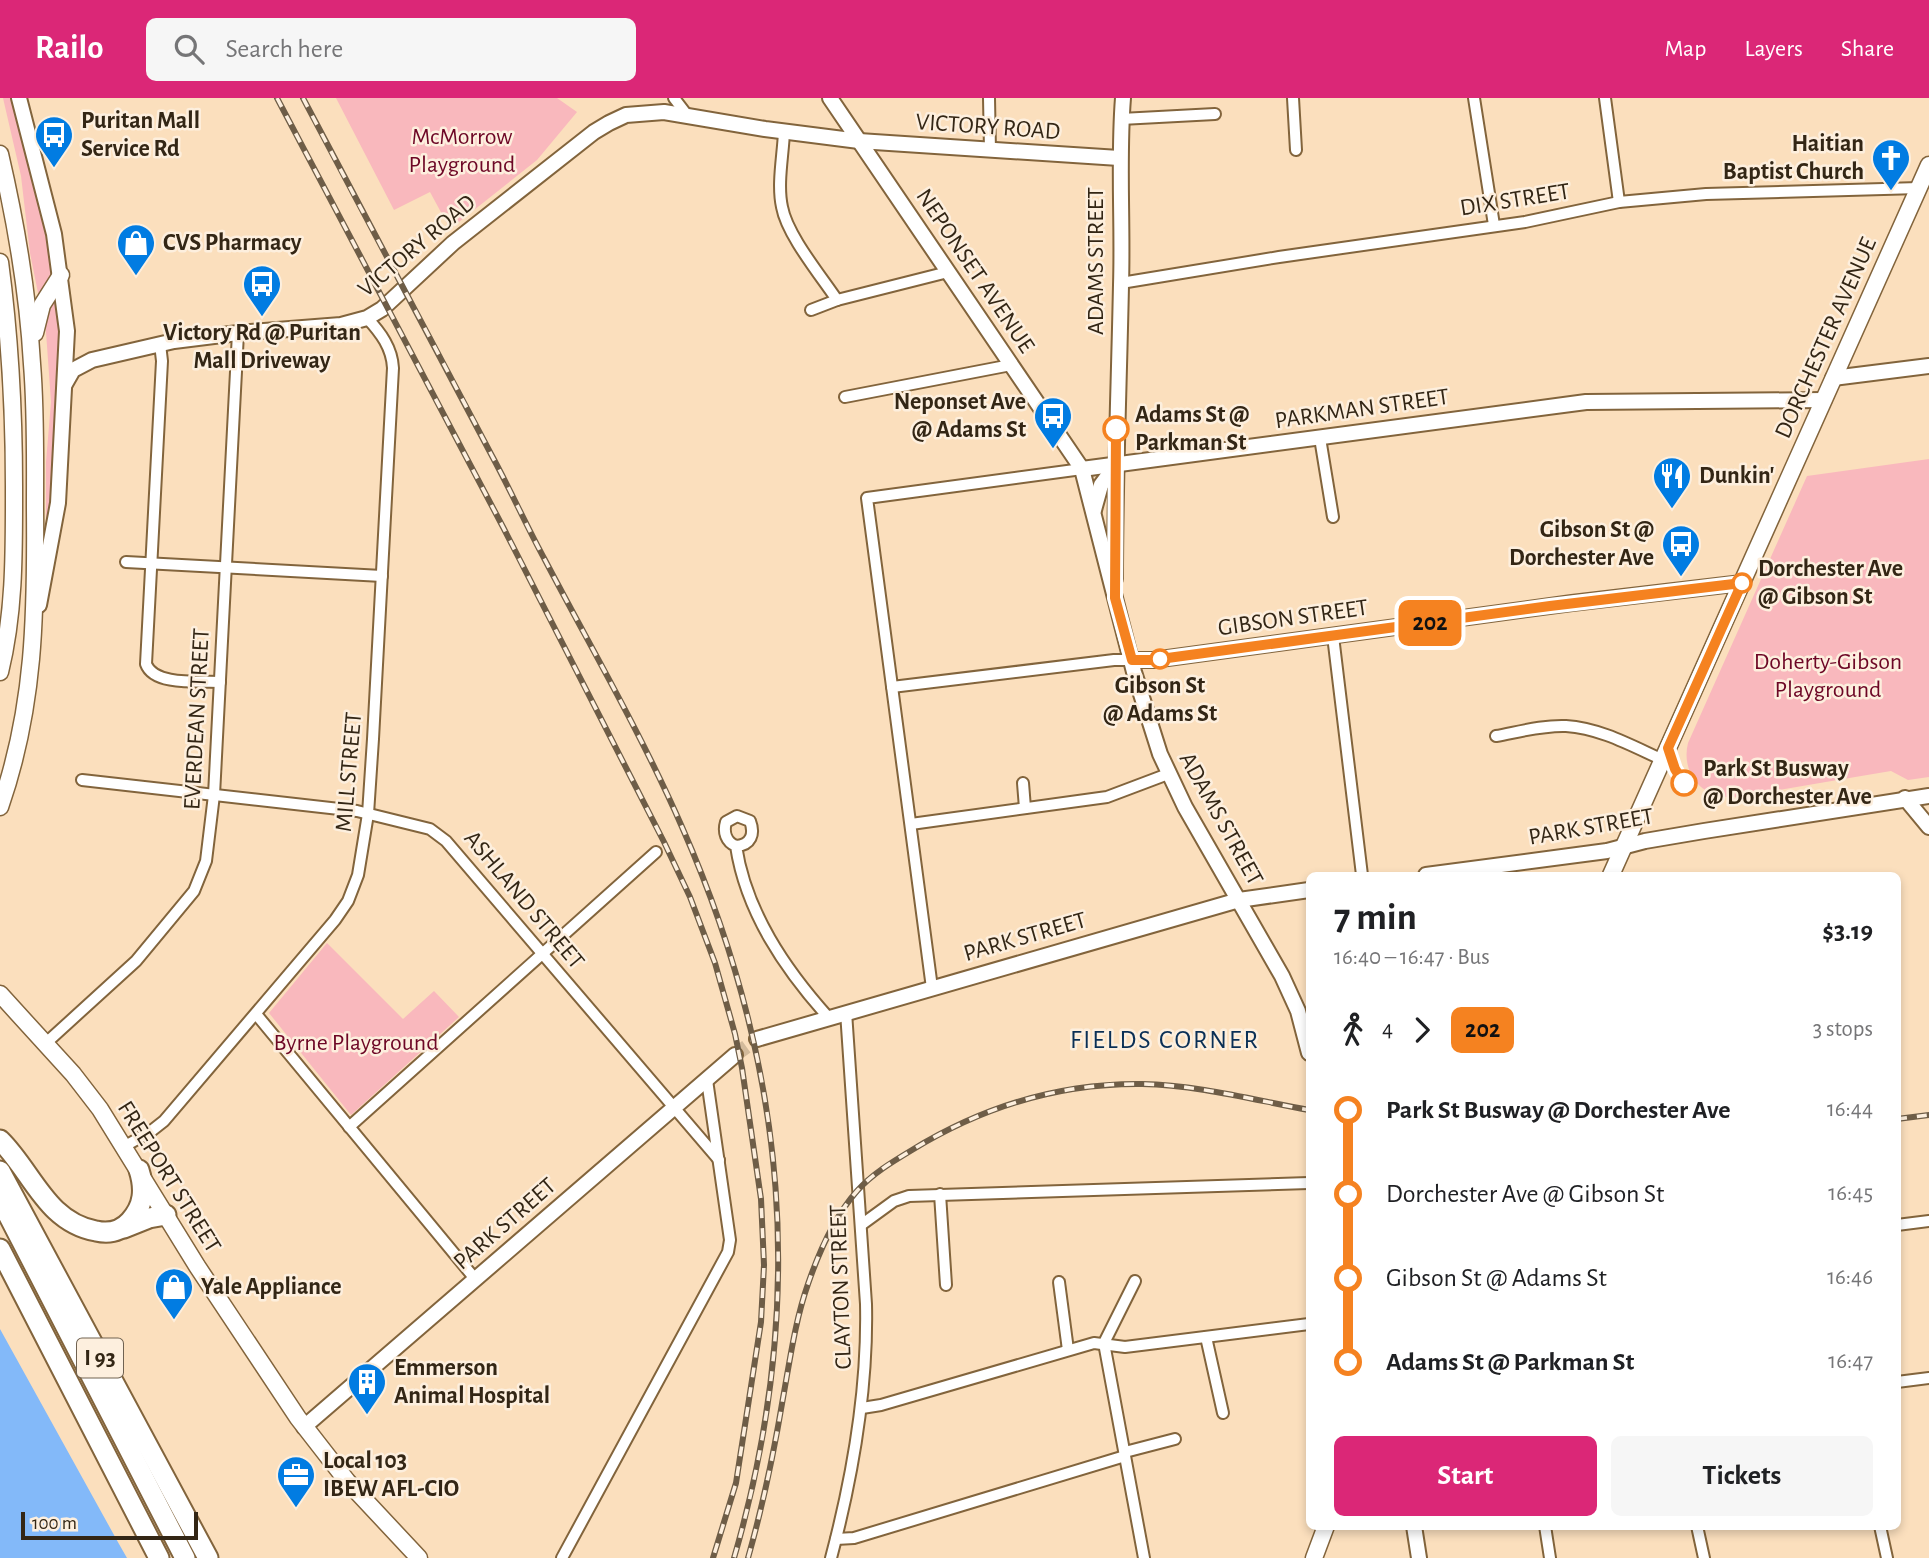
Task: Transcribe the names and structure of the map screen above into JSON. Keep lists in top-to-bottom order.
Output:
{
  "streets": {
    "highway": ["I 93"],
    "main road": [
      "VICTORY ROAD",
      "ADAMS STREET",
      "NEPONSET AVENUE",
      "DORCHESTER AVENUE",
      "PARKMAN STREET",
      "GIBSON STREET",
      "PARK STREET",
      "FREEPORT STREET"
    ],
    "street": [
      "DIX STREET",
      "EVERDEAN STREET",
      "MILL STREET",
      "ASHLAND STREET",
      "CLAYTON STREET"
    ]
  },
  "crossings": [
    ["VICTORY ROAD", "ADAMS STREET"],
    ["VICTORY ROAD", "NEPONSET AVENUE"],
    ["VICTORY ROAD", "EVERDEAN STREET"],
    ["VICTORY ROAD", "MILL STREET"],
    ["DIX STREET", "ADAMS STREET"],
    ["DIX STREET", "DORCHESTER AVENUE"],
    ["ADAMS STREET", "NEPONSET AVENUE"],
    ["ADAMS STREET", "PARKMAN STREET"],
    ["ADAMS STREET", "GIBSON STREET"],
    ["ADAMS STREET", "PARK STREET"],
    ["NEPONSET AVENUE", "PARKMAN STREET"],
    ["DORCHESTER AVENUE", "PARKMAN STREET"],
    ["DORCHESTER AVENUE", "GIBSON STREET"],
    ["DORCHESTER AVENUE", "PARK STREET"],
    ["PARKMAN STREET", "GIBSON STREET"],
    ["EVERDEAN STREET", "ASHLAND STREET"],
    ["EVERDEAN STREET", "FREEPORT STREET"],
    ["MILL STREET", "ASHLAND STREET"],
    ["MILL STREET", "FREEPORT STREET"],
    ["PARK STREET", "ASHLAND STREET"],
    ["PARK STREET", "FREEPORT STREET"],
    ["PARK STREET", "CLAYTON STREET"]
  ],
  "districts": ["FIELDS CORNER"],
  "parks": ["McMorrow Playground", "Doherty-Gibson Playground", "Byrne Playground"],
  "places": {
    "bus stop": [
      "Puritan Mall Service Rd",
      "Victory Rd @ Puritan Mall Driveway",
      "Neponset Ave @ Adams St",
      "Gibson St @ Dorchester Ave"
    ],
    "church": ["Haitian Baptist Church"],
    "shop": ["CVS Pharmacy", "Yale Appliance"],
    "other": [
      "Adams St @ Parkman St",
      "Dorchester Ave @ Gibson St",
      "Gibson St @ Adams St",
      "Park St Busway @ Dorchester Ave"
    ],
    "restaurant": ["Dunkin'"],
    "building": ["Emmerson Animal Hospital"],
    "office": ["Local 103 IBEW AFL-CIO"]
  },
  "lines": ["bus line 202"],
  "scale_bar": "100 m",
  "page": {
    "header": "Railo",
    "search": "Search here",
    "nav": ["Map", "Layers", "Share"],
    "on_map": "202",
    "heading": ["7 min", "16:40 – 16:47 · Bus", "$3.19"],
    "legs": ["4", "202", "3 stops"],
    "list": [
      {
        "name": "Park St Busway @ Dorchester Ave",
        "value": "16:44"
      },
      {
        "name": "Dorchester Ave @ Gibson St",
        "value": "16:45"
      },
      {
        "name": "Gibson St @ Adams St",
        "value": "16:46"
      },
      {
        "name": "Adams St @ Parkman St",
        "value": "16:47"
      }
    ],
    "buttons": ["Start", "Tickets"],
    "scale": "100 m"
  }
}
